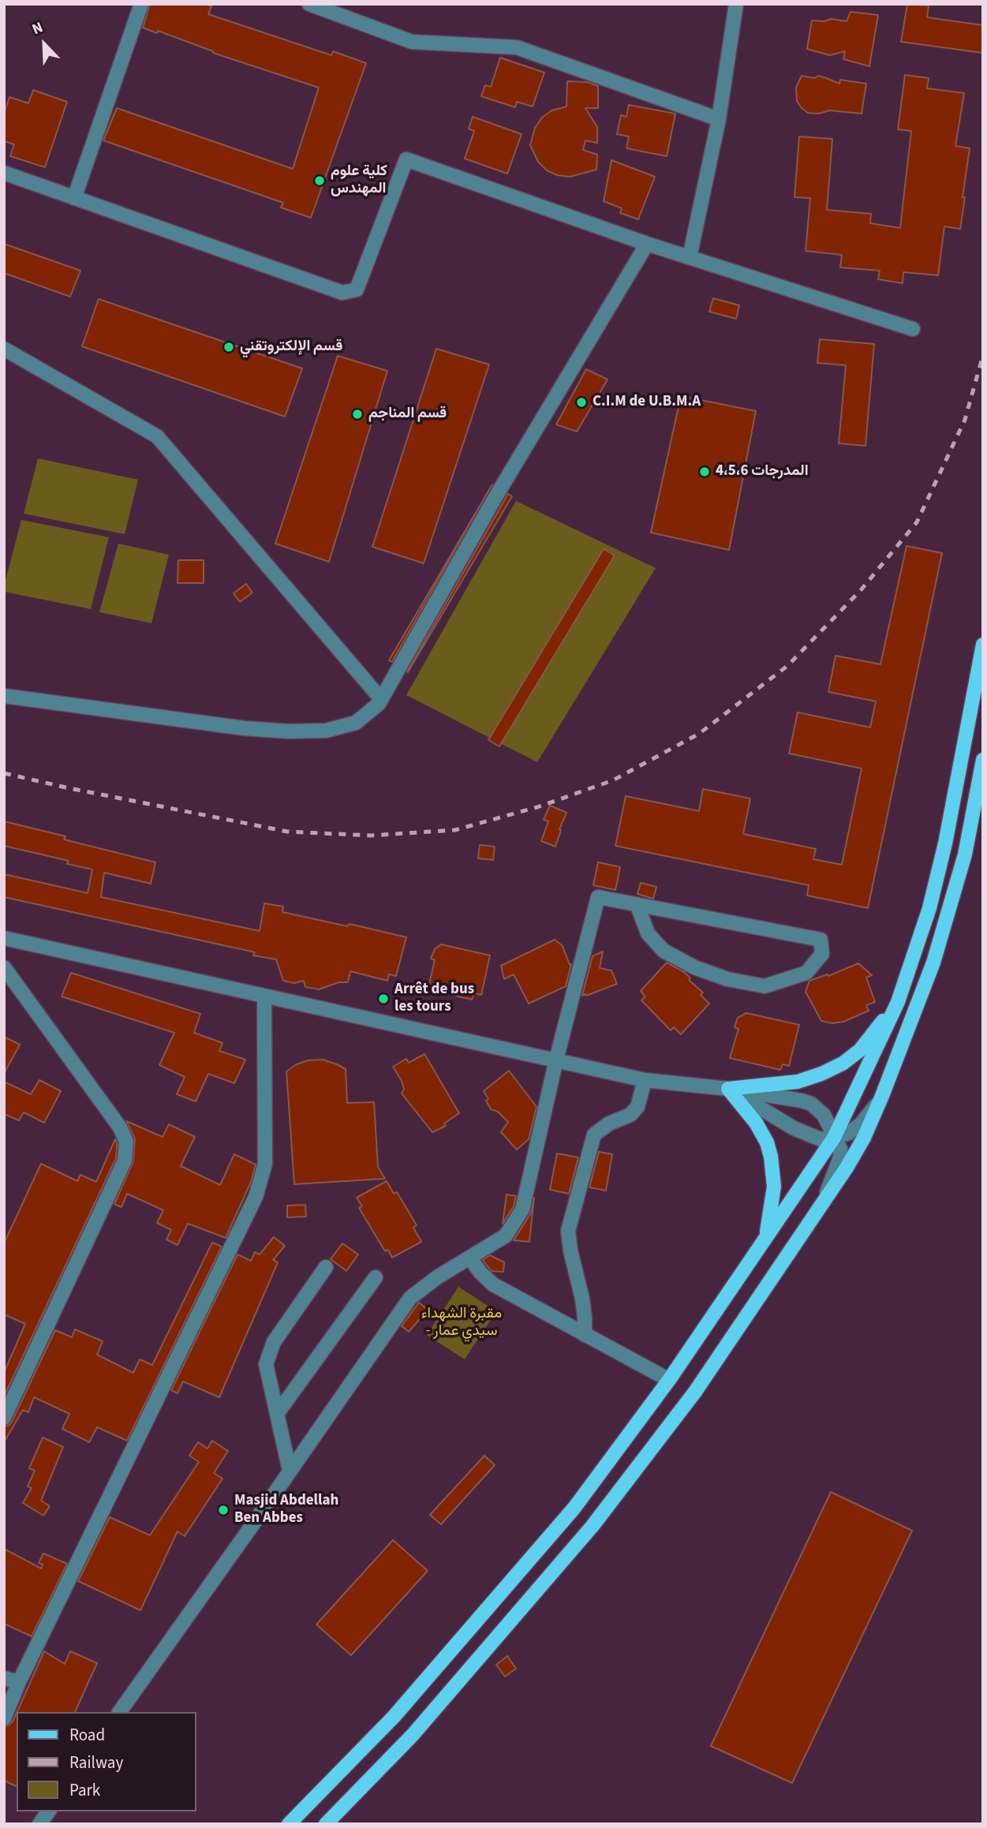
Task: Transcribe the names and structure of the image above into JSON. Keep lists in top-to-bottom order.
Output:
{
  "parks": ["مقبرة الشهداء - سيدي عمار"],
  "places": [
    "كلية علوم المهندس",
    "قسم الإلكتروتقني",
    "C.I.M de U.B.M.A",
    "قسم المناجم",
    "المدرجات 4،5،6",
    "Arrêt de bus les tours",
    "Masjid Abdellah Ben Abbes"
  ],
  "legend": ["Road", "Railway", "Park"],
  "north": "top left"
}
